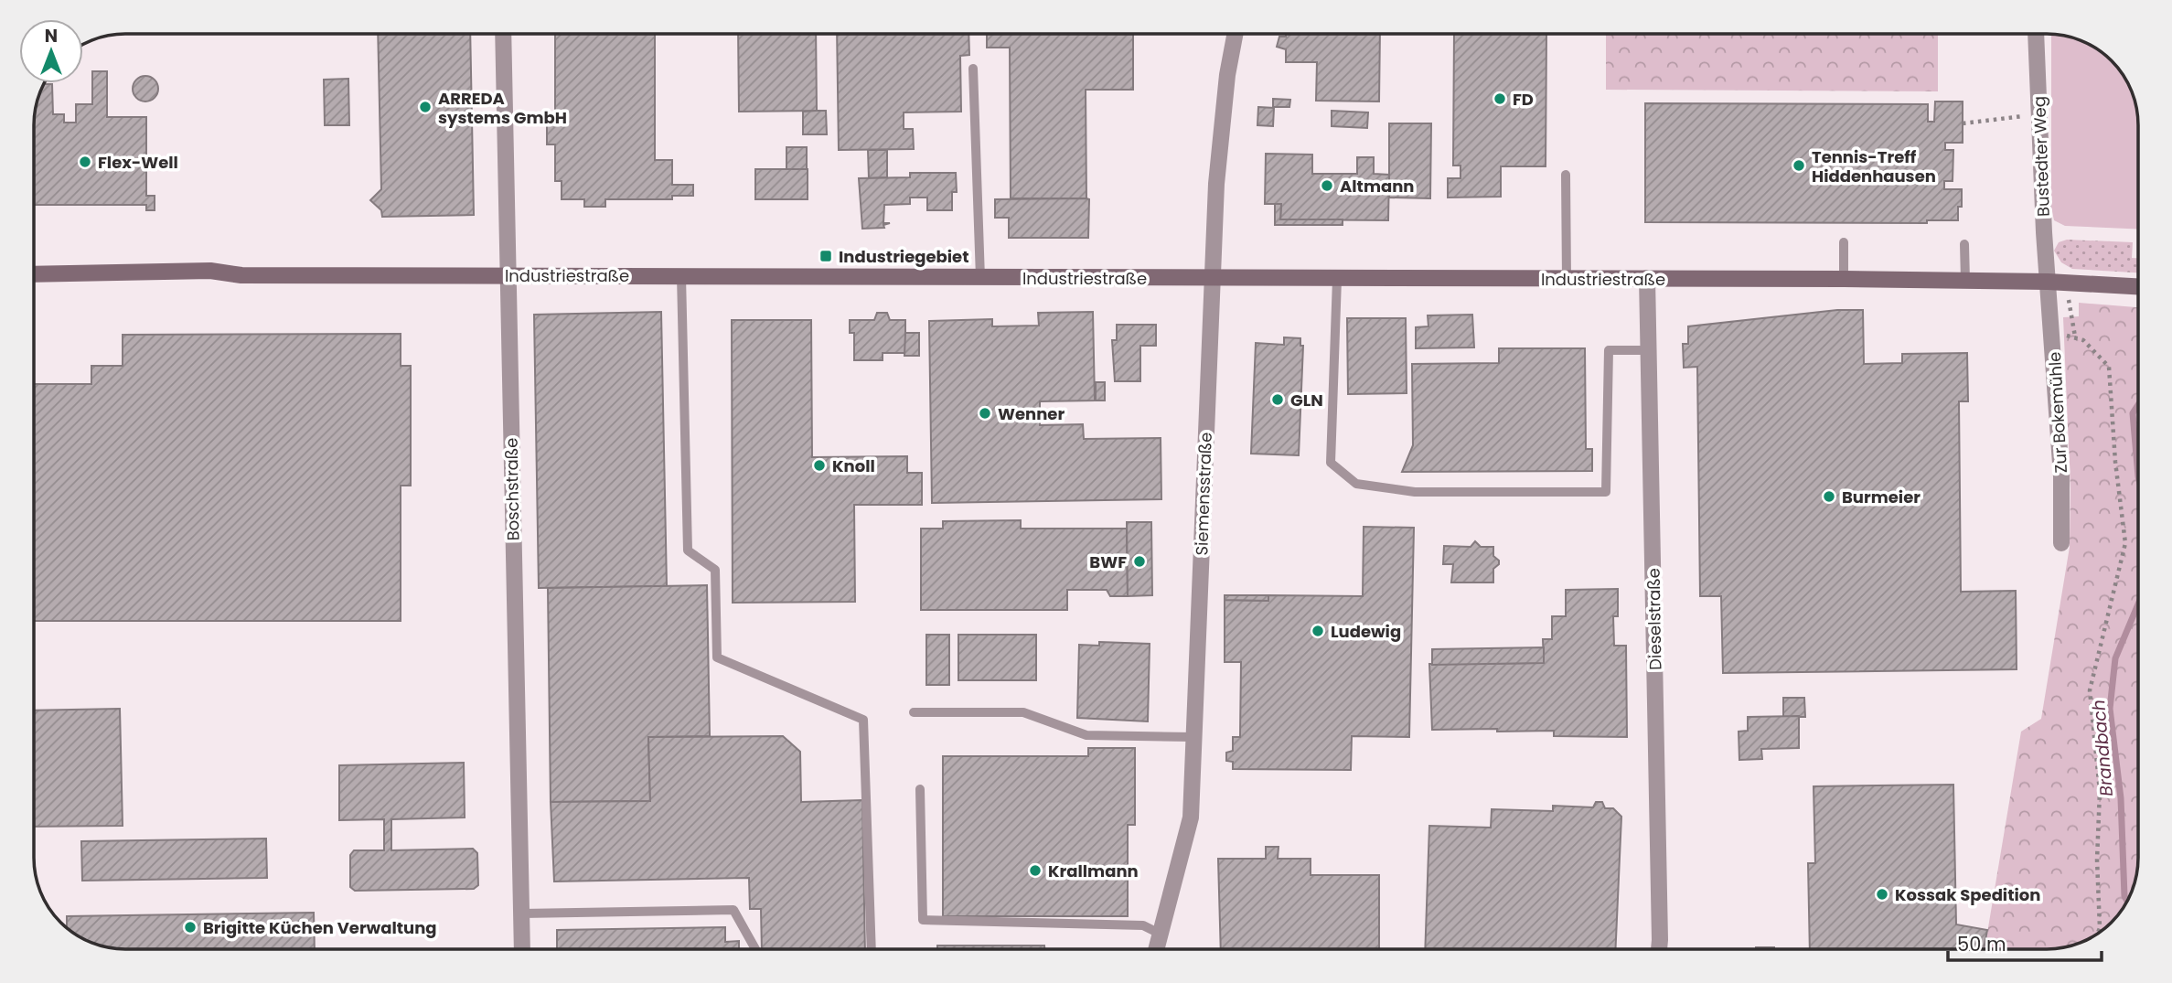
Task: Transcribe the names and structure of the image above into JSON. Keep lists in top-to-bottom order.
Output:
{
  "streets": {
    "street": [
      "Bustedter Weg",
      "Industriestraße",
      "Zur Bokemühle",
      "Boschstraße",
      "Siemensstraße",
      "Dieselstraße"
    ]
  },
  "crossings": [
    ["Bustedter Weg", "Industriestraße"],
    ["Bustedter Weg", "Zur Bokemühle"],
    ["Industriestraße", "Zur Bokemühle"],
    ["Industriestraße", "Boschstraße"],
    ["Industriestraße", "Siemensstraße"],
    ["Industriestraße", "Dieselstraße"]
  ],
  "water": ["Brandbach"],
  "places": {
    "other": [
      "FD",
      "ARREDA systems GmbH",
      "Flex-Well",
      "Tennis-Treff Hiddenhausen",
      "Altmann",
      "GLN",
      "Wenner",
      "Knoll",
      "Burmeier",
      "BWF",
      "Ludewig",
      "Krallmann",
      "Kossak Spedition",
      "Brigitte Küchen Verwaltung"
    ],
    "transit": ["Industriegebiet"]
  },
  "scale_bar": "50 m",
  "north": "top"
}
